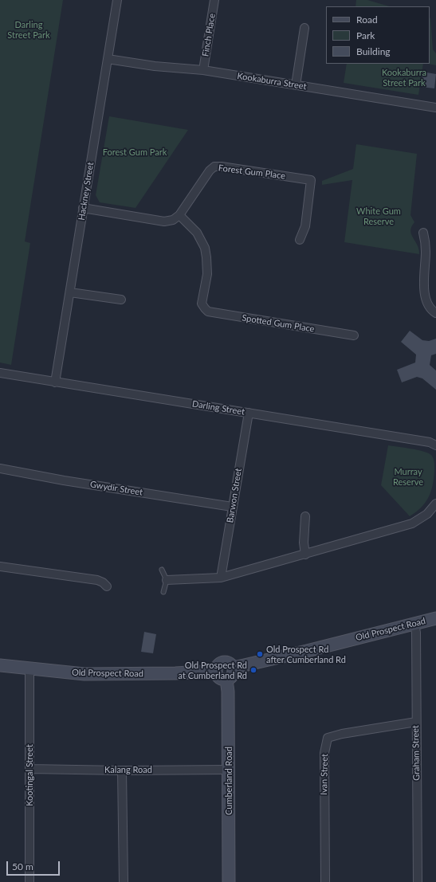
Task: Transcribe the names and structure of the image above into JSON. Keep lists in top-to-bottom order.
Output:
{
  "streets": {
    "main road": ["Old Prospect Road", "Cumberland Road"],
    "street": [
      "Finch Place",
      "Kookaburra Street",
      "Forest Gum Place",
      "Hackney Street",
      "Spotted Gum Place",
      "Darling Street",
      "Gwydir Street",
      "Barwon Street",
      "Graham Street",
      "Kalang Road",
      "Ivan Street",
      "Kootingal Street"
    ]
  },
  "crossings": [
    ["Finch Place", "Kookaburra Street"],
    ["Kookaburra Street", "Hackney Street"],
    ["Forest Gum Place", "Spotted Gum Place"],
    ["Hackney Street", "Darling Street"],
    ["Darling Street", "Barwon Street"],
    ["Gwydir Street", "Barwon Street"],
    ["Old Prospect Road", "Graham Street"],
    ["Old Prospect Road", "Kootingal Street"],
    ["Old Prospect Road", "Cumberland Road"],
    ["Graham Street", "Ivan Street"],
    ["Kalang Road", "Kootingal Street"],
    ["Kalang Road", "Cumberland Road"]
  ],
  "parks": [
    "Darling Street Park",
    "Kookaburra Street Park",
    "Forest Gum Park",
    "White Gum Reserve",
    "Murray Reserve"
  ],
  "places": ["Old Prospect Rd after Cumberland Rd", "Old Prospect Rd at Cumberland Rd"],
  "legend": ["Road", "Park", "Building"],
  "scale_bar": "50 m"
}
